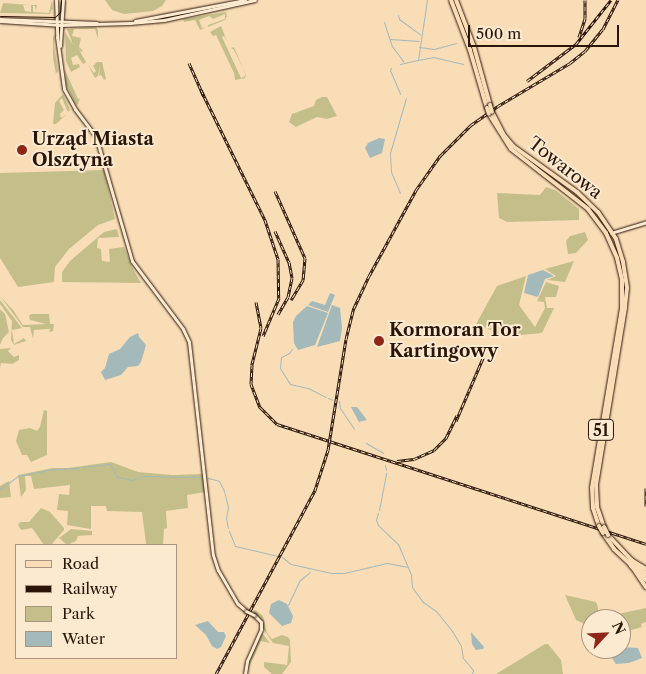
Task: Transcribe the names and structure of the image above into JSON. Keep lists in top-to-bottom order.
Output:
{
  "streets": {
    "main road": ["Towarowa", "51"]
  },
  "crossings": [
    ["Towarowa", "51"]
  ],
  "places": ["Urząd Miasta Olsztyna", "Kormoran Tor Kartingowy"],
  "legend": [
    "Road",
    "Railway",
    "Park",
    "Water"
  ],
  "scale_bar": "500 m",
  "north": "top right"
}
